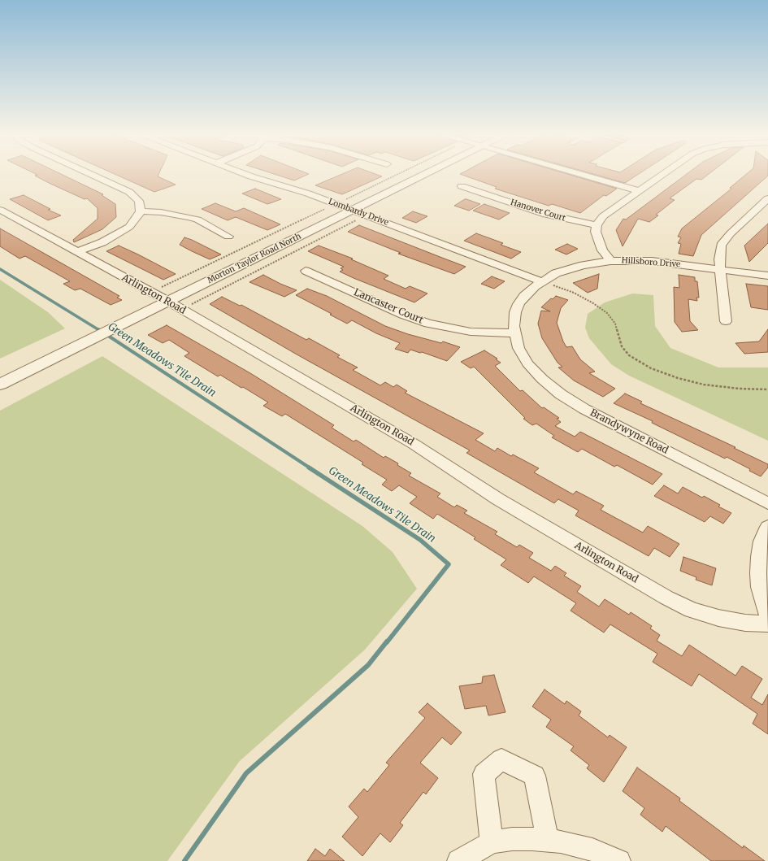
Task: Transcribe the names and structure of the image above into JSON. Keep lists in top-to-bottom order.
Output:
{
  "streets": {
    "street": [
      "Hanover Court",
      "Lombardy Drive",
      "Morton Taylor Road North",
      "Hillsboro Drive",
      "Arlington Road",
      "Lancaster Court",
      "Brandywyne Road"
    ]
  },
  "crossings": [
    ["Lombardy Drive", "Morton Taylor Road North"],
    ["Lombardy Drive", "Hillsboro Drive"],
    ["Morton Taylor Road North", "Arlington Road"],
    ["Hillsboro Drive", "Lancaster Court"],
    ["Hillsboro Drive", "Brandywyne Road"],
    ["Lancaster Court", "Brandywyne Road"]
  ],
  "water": ["Green Meadows Tile Drain"]
}
